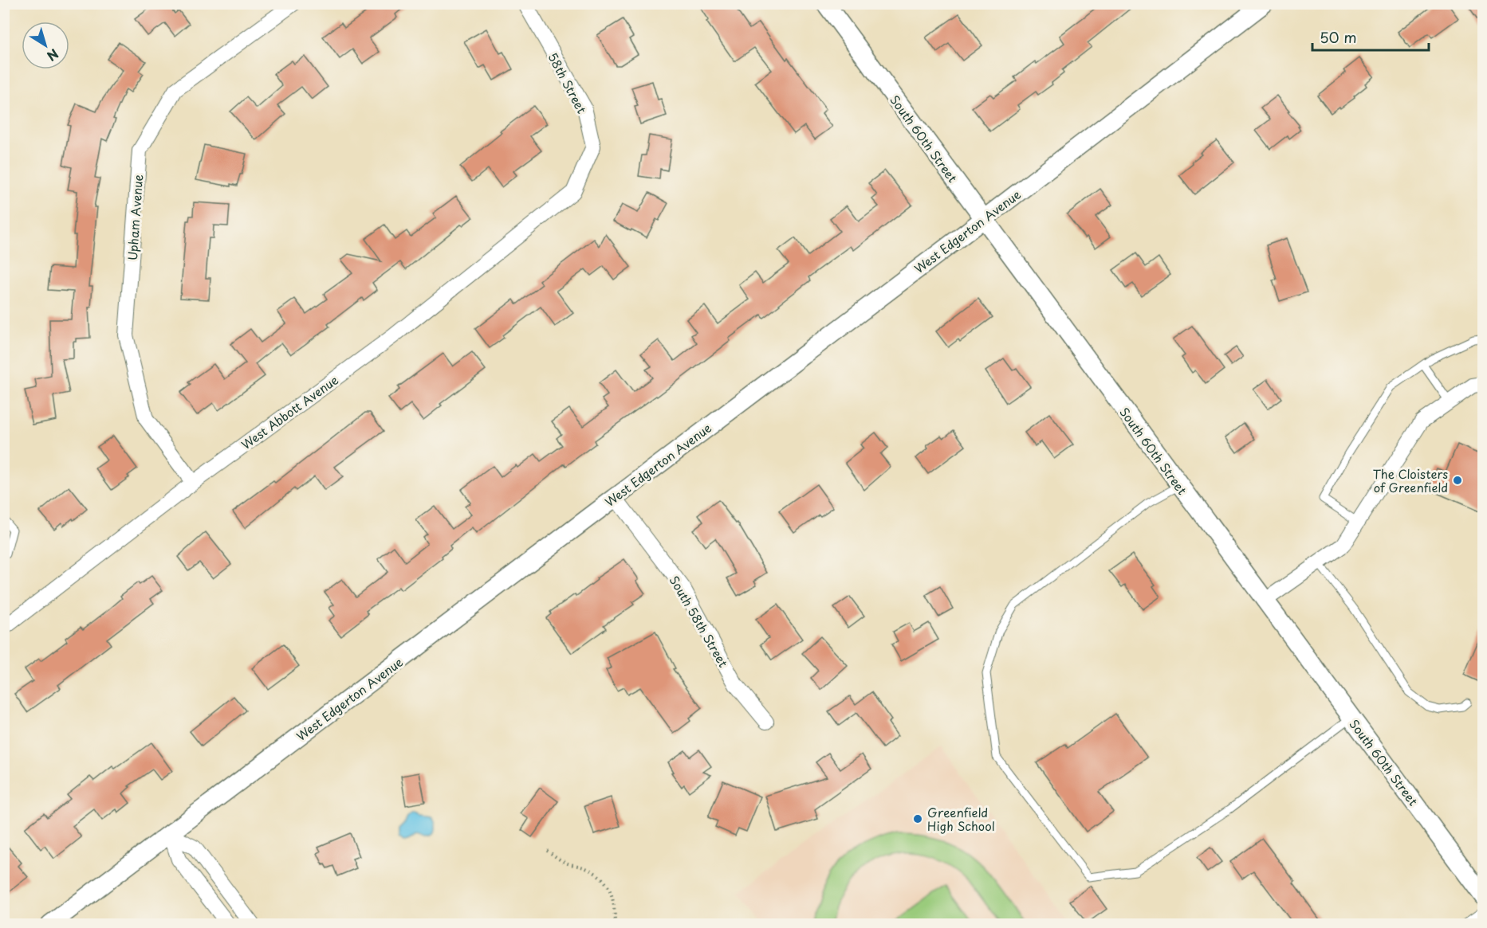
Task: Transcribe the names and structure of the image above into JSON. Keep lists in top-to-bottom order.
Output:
{
  "streets": {
    "street": [
      "58th Street",
      "South 60th Street",
      "Upham Avenue",
      "West Edgerton Avenue",
      "West Abbott Avenue",
      "South 58th Street"
    ]
  },
  "crossings": [
    ["58th Street", "West Abbott Avenue"],
    ["South 60th Street", "West Edgerton Avenue"],
    ["Upham Avenue", "West Abbott Avenue"],
    ["West Edgerton Avenue", "South 58th Street"]
  ],
  "places": ["The Cloisters of Greenfield", "Greenfield High School"],
  "scale_bar": "50 m",
  "north": "bottom right"
}
